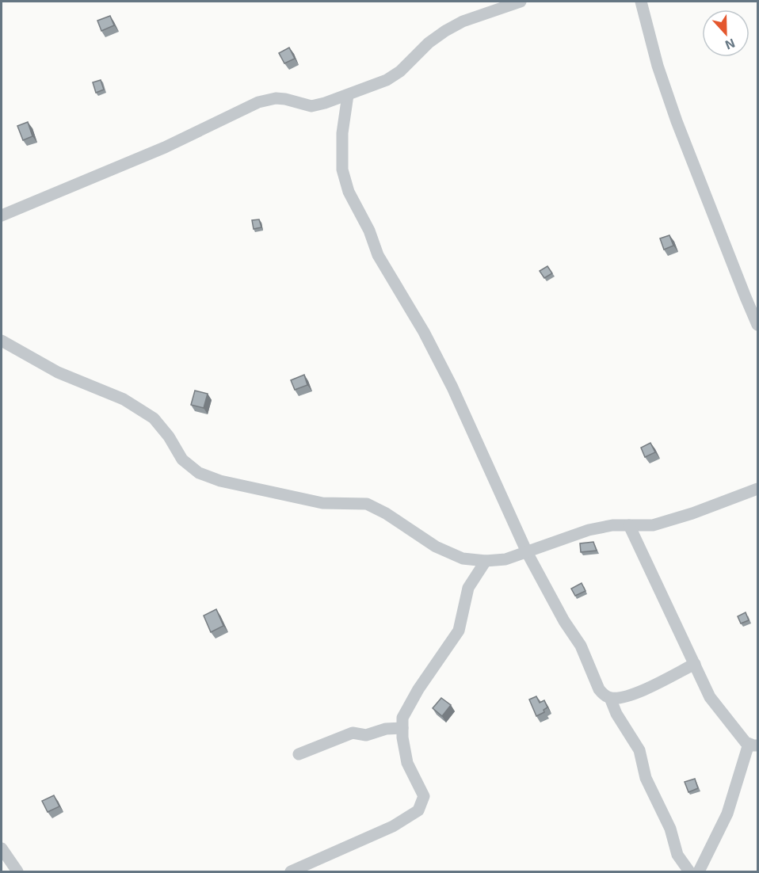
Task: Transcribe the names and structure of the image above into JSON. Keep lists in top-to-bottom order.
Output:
{
  "north": "bottom"
}
